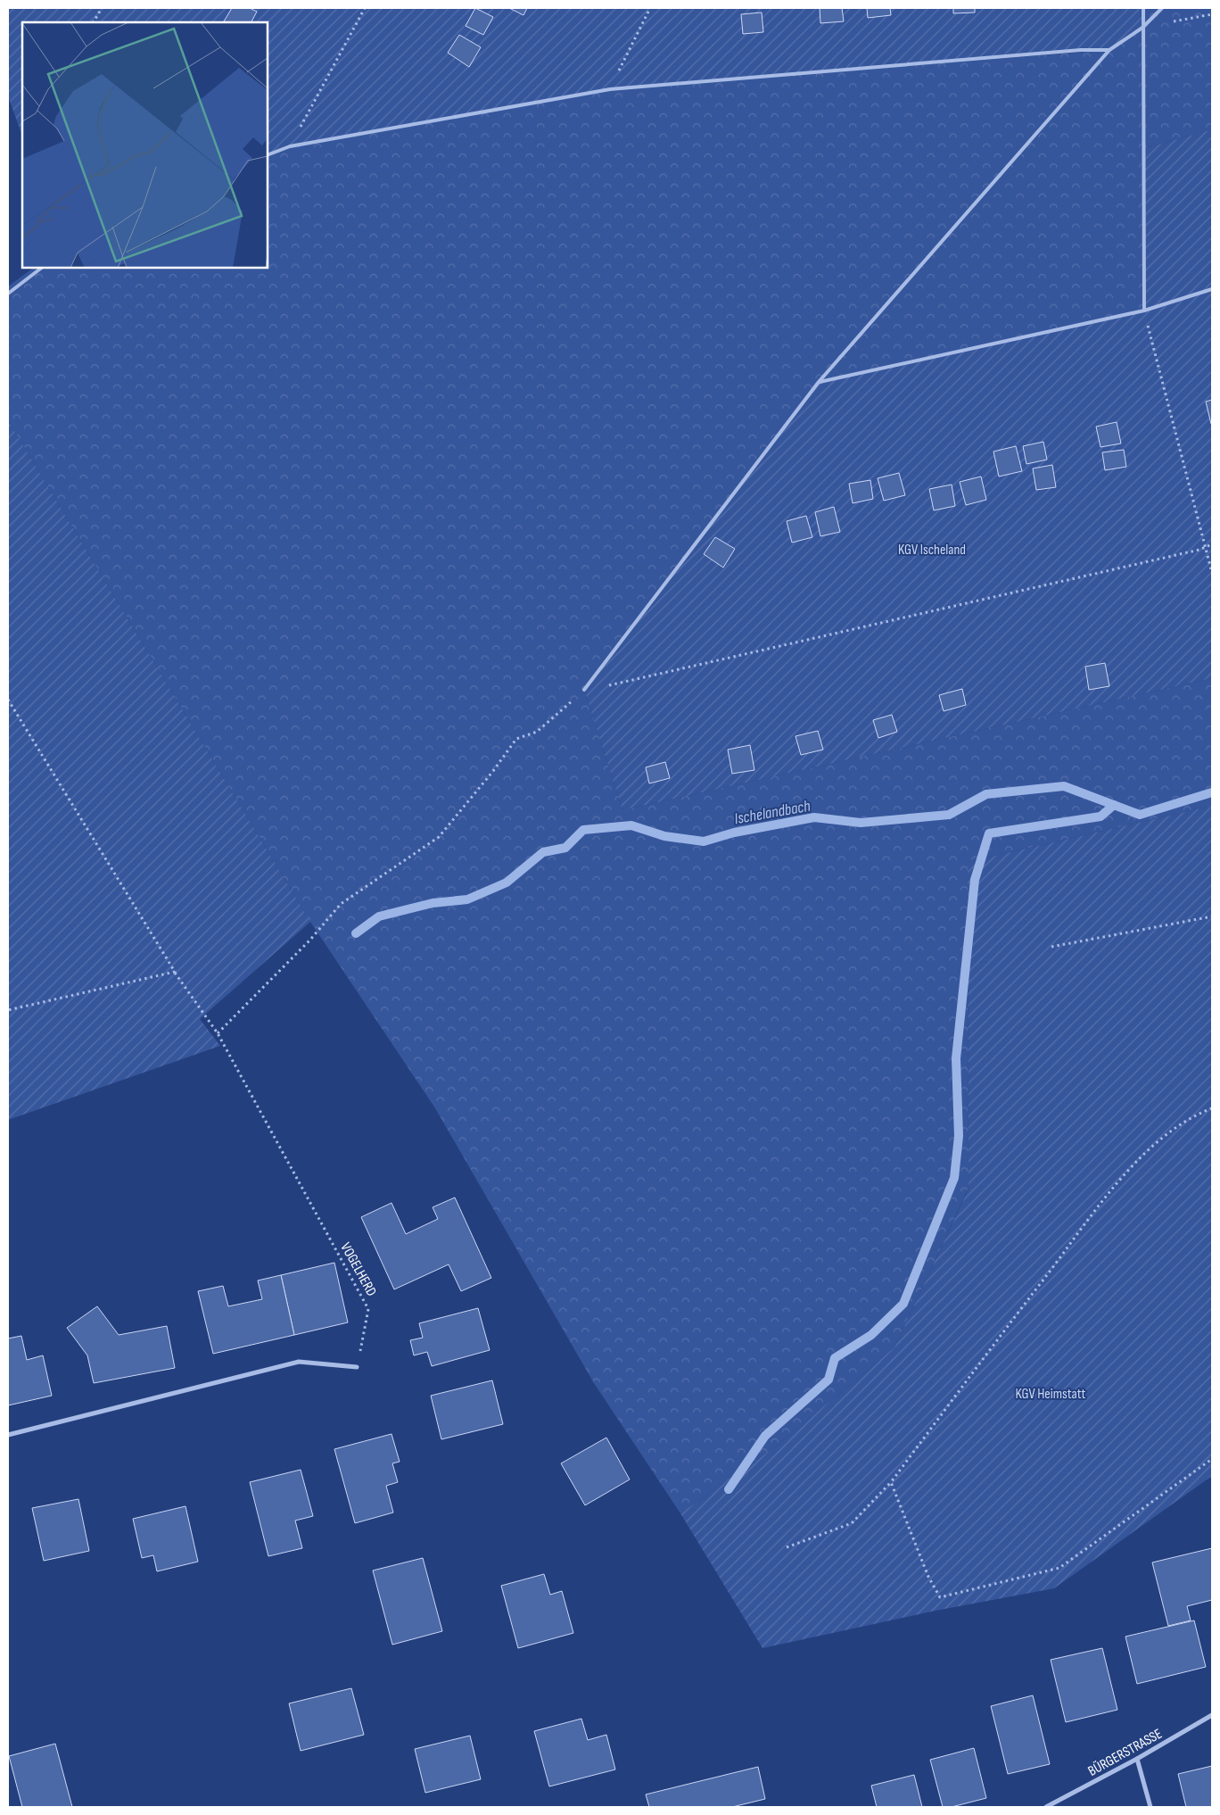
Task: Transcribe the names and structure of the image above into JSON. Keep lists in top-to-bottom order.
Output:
{
  "streets": {
    "street": ["BÜRGERSTRASSE"],
    "path": ["VOGELHERD"]
  },
  "water": ["Ischelandbach"],
  "parks": ["KGV Ischeland", "KGV Heimstatt"]
}
